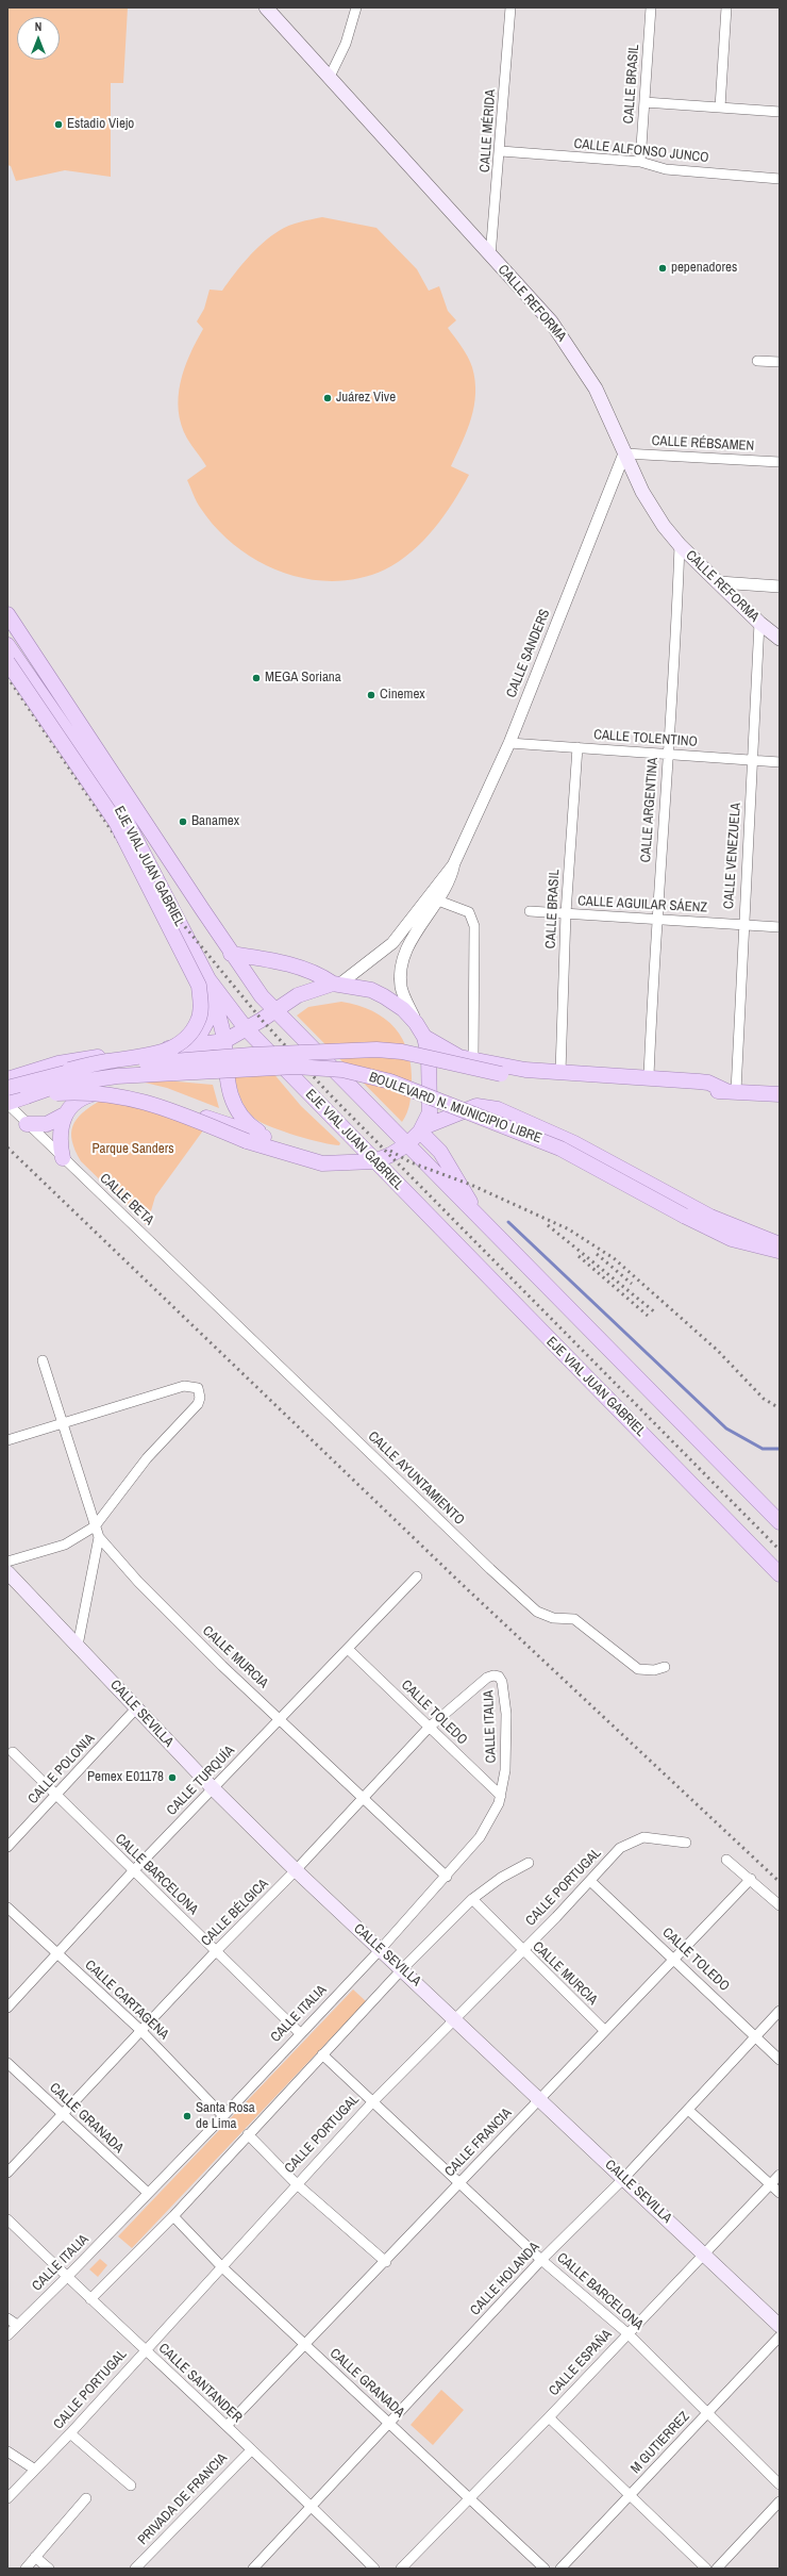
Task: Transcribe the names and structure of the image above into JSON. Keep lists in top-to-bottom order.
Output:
{
  "streets": {
    "main road": [
      "CALLE REFORMA",
      "EJE VIAL JUAN GABRIEL",
      "BOULEVARD N. MUNICIPIO LIBRE",
      "CALLE SEVILLA"
    ],
    "street": [
      "CALLE BRASIL",
      "CALLE MÉRIDA",
      "CALLE ALFONSO JUNCO",
      "CALLE RÉBSAMEN",
      "CALLE SANDERS",
      "CALLE TOLENTINO",
      "CALLE ARGENTINA",
      "CALLE VENEZUELA",
      "CALLE AGUILAR SÁENZ",
      "CALLE BETA",
      "CALLE AYUNTAMIENTO",
      "CALLE MURCIA",
      "CALLE TOLEDO",
      "CALLE ITALIA",
      "CALLE POLONIA",
      "CALLE TURQUÍA",
      "CALLE BARCELONA",
      "CALLE PORTUGAL",
      "CALLE BÉLGICA",
      "CALLE CARTAGENA",
      "CALLE GRANADA",
      "CALLE FRANCIA",
      "CALLE HOLANDA",
      "CALLE ESPAÑA",
      "CALLE SANTANDER",
      "M GUTIERREZ",
      "PRIVADA DE FRANCIA"
    ]
  },
  "crossings": [
    ["CALLE BRASIL", "CALLE ALFONSO JUNCO"],
    ["CALLE BRASIL", "CALLE TOLENTINO"],
    ["CALLE BRASIL", "CALLE AGUILAR SÁENZ"],
    ["CALLE MÉRIDA", "CALLE ALFONSO JUNCO"],
    ["CALLE MÉRIDA", "CALLE REFORMA"],
    ["CALLE REFORMA", "CALLE RÉBSAMEN"],
    ["CALLE REFORMA", "CALLE SANDERS"],
    ["CALLE REFORMA", "CALLE ARGENTINA"],
    ["CALLE REFORMA", "CALLE VENEZUELA"],
    ["CALLE RÉBSAMEN", "CALLE SANDERS"],
    ["CALLE SANDERS", "CALLE TOLENTINO"],
    ["CALLE TOLENTINO", "CALLE ARGENTINA"],
    ["CALLE TOLENTINO", "CALLE VENEZUELA"],
    ["CALLE ARGENTINA", "CALLE AGUILAR SÁENZ"],
    ["CALLE VENEZUELA", "CALLE AGUILAR SÁENZ"],
    ["CALLE VENEZUELA", "BOULEVARD N. MUNICIPIO LIBRE"],
    ["BOULEVARD N. MUNICIPIO LIBRE", "CALLE BETA"],
    ["CALLE BETA", "CALLE AYUNTAMIENTO"],
    ["CALLE MURCIA", "CALLE ITALIA"],
    ["CALLE MURCIA", "CALLE TURQUÍA"],
    ["CALLE MURCIA", "CALLE PORTUGAL"],
    ["CALLE MURCIA", "CALLE BÉLGICA"],
    ["CALLE MURCIA", "CALLE FRANCIA"],
    ["CALLE TOLEDO", "CALLE ITALIA"],
    ["CALLE TOLEDO", "CALLE TURQUÍA"],
    ["CALLE TOLEDO", "CALLE PORTUGAL"],
    ["CALLE TOLEDO", "CALLE BÉLGICA"],
    ["CALLE TOLEDO", "CALLE FRANCIA"],
    ["CALLE TOLEDO", "CALLE HOLANDA"],
    ["CALLE SEVILLA", "CALLE ITALIA"],
    ["CALLE SEVILLA", "CALLE POLONIA"],
    ["CALLE SEVILLA", "CALLE TURQUÍA"],
    ["CALLE SEVILLA", "CALLE PORTUGAL"],
    ["CALLE SEVILLA", "CALLE BÉLGICA"],
    ["CALLE SEVILLA", "CALLE FRANCIA"],
    ["CALLE SEVILLA", "CALLE HOLANDA"],
    ["CALLE SEVILLA", "CALLE ESPAÑA"],
    ["CALLE ITALIA", "CALLE BARCELONA"],
    ["CALLE ITALIA", "CALLE BÉLGICA"],
    ["CALLE ITALIA", "CALLE CARTAGENA"],
    ["CALLE ITALIA", "CALLE GRANADA"],
    ["CALLE ITALIA", "CALLE SANTANDER"],
    ["CALLE POLONIA", "CALLE BARCELONA"],
    ["CALLE TURQUÍA", "CALLE BARCELONA"],
    ["CALLE TURQUÍA", "CALLE CARTAGENA"],
    ["CALLE BARCELONA", "CALLE PORTUGAL"],
    ["CALLE BARCELONA", "CALLE BÉLGICA"],
    ["CALLE BARCELONA", "CALLE FRANCIA"],
    ["CALLE BARCELONA", "CALLE HOLANDA"],
    ["CALLE BARCELONA", "CALLE ESPAÑA"],
    ["CALLE BARCELONA", "M GUTIERREZ"],
    ["CALLE PORTUGAL", "CALLE GRANADA"],
    ["CALLE PORTUGAL", "CALLE SANTANDER"],
    ["CALLE BÉLGICA", "CALLE CARTAGENA"],
    ["CALLE BÉLGICA", "CALLE GRANADA"],
    ["CALLE GRANADA", "CALLE FRANCIA"],
    ["CALLE GRANADA", "CALLE HOLANDA"],
    ["CALLE GRANADA", "CALLE ESPAÑA"],
    ["CALLE FRANCIA", "CALLE SANTANDER"],
    ["CALLE HOLANDA", "CALLE SANTANDER"],
    ["CALLE SANTANDER", "PRIVADA DE FRANCIA"]
  ],
  "parks": ["Parque Sanders"],
  "places": [
    "Estadio Viejo",
    "pepenadores",
    "Juárez Vive",
    "MEGA Soriana",
    "Cinemex",
    "Banamex",
    "Pemex E01178",
    "Santa Rosa de Lima"
  ],
  "north": "top"
}
